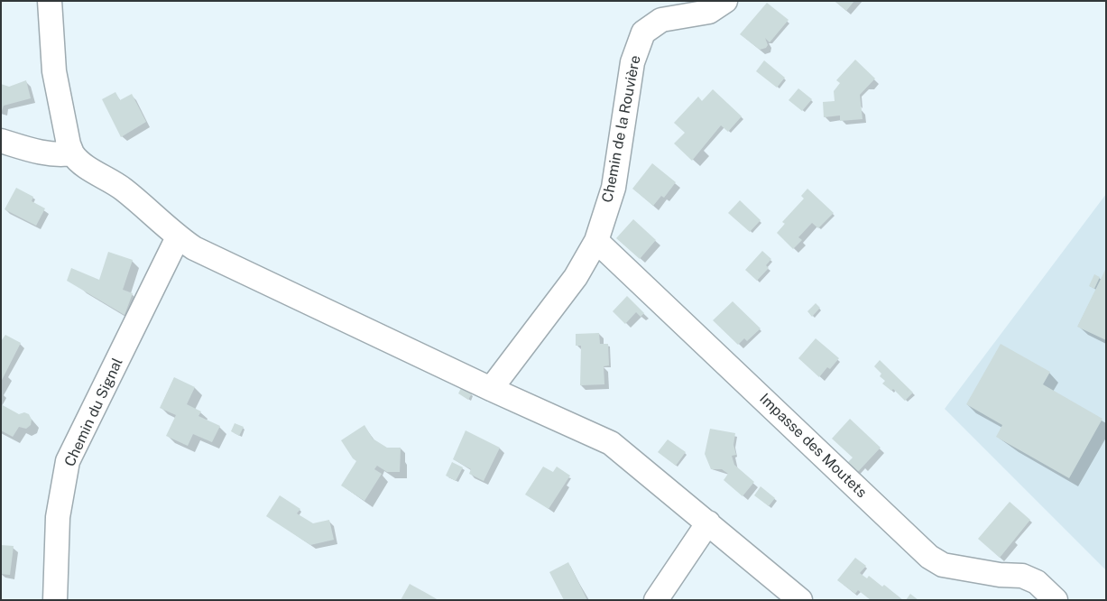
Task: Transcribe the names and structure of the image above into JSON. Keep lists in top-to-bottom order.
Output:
{
  "streets": {
    "street": ["Chemin de la Rouvière", "Chemin du Signal", "Impasse des Moutets"]
  },
  "crossings": [
    ["Chemin de la Rouvière", "Impasse des Moutets"]
  ]
}
